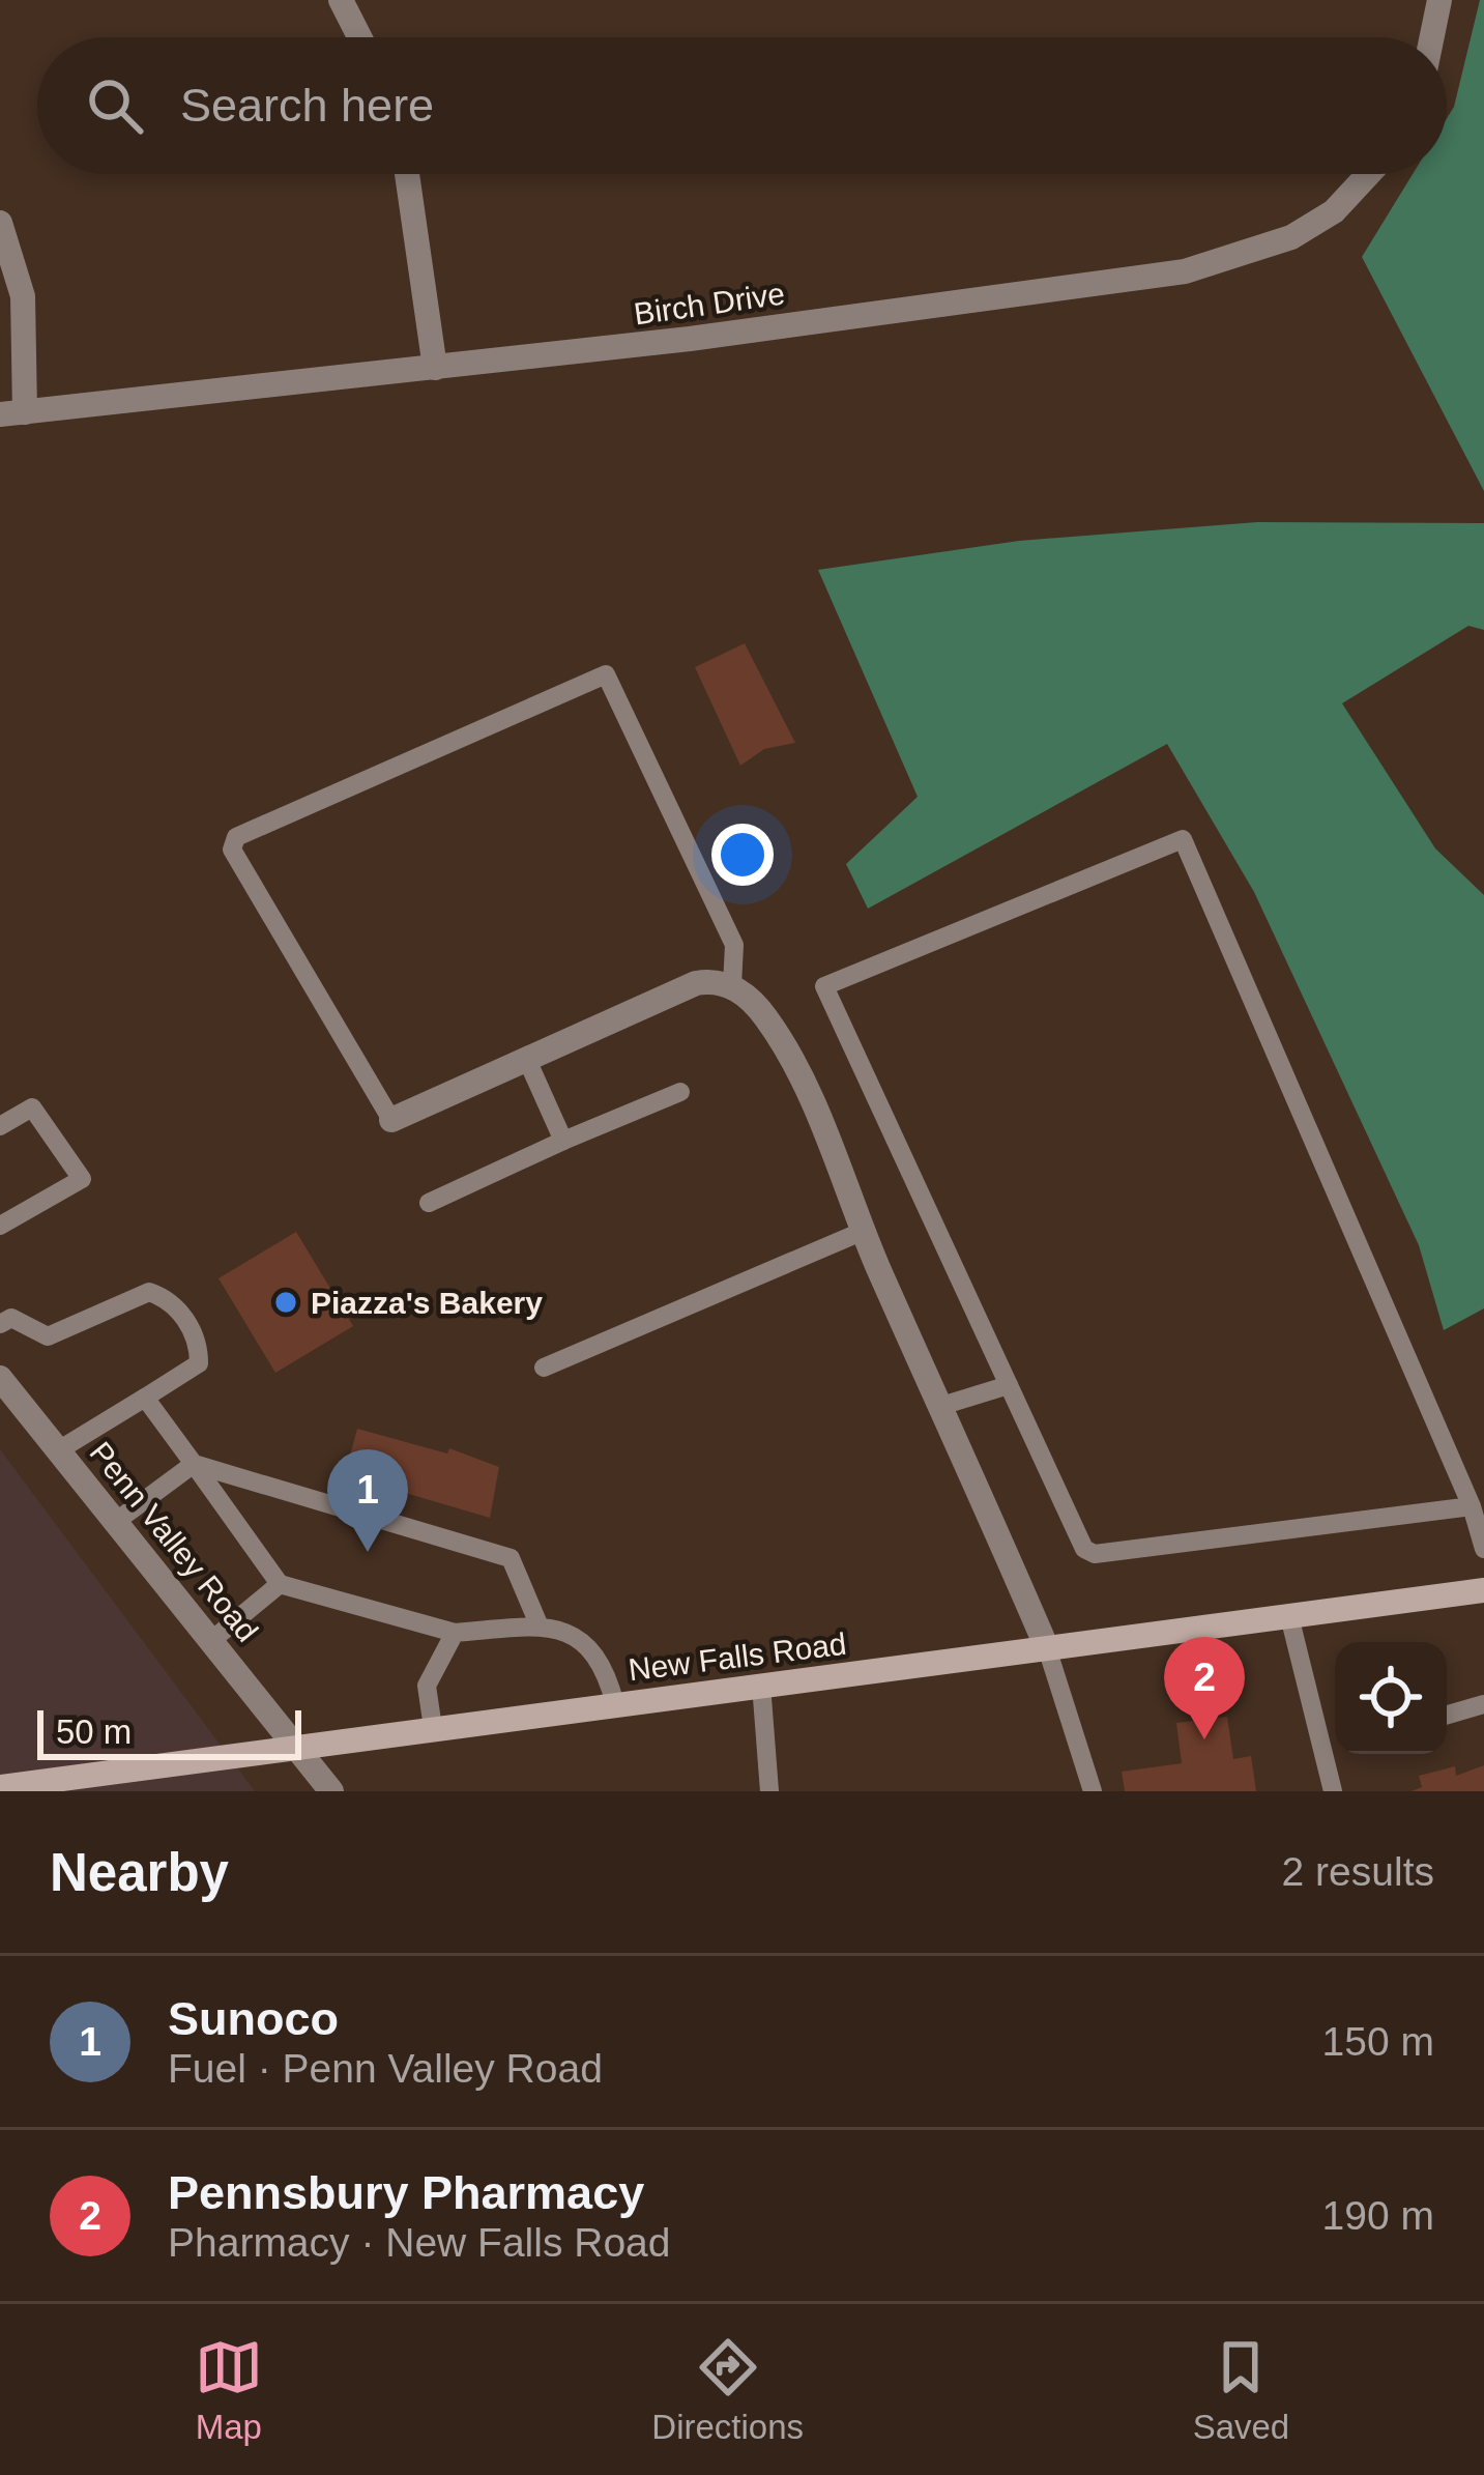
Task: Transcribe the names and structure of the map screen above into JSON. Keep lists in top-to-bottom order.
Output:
{
  "streets": {
    "main road": ["New Falls Road"],
    "street": ["Birch Drive", "Penn Valley Road"]
  },
  "crossings": [
    ["Penn Valley Road", "New Falls Road"]
  ],
  "places": ["Piazza's Bakery"],
  "scale_bar": "50 m",
  "page": {
    "search": "Search here",
    "pins": ["1", "2"],
    "scale": "50 m",
    "heading": ["Nearby", "2 results"],
    "list": [
      {
        "mark": "1",
        "name": "Sunoco",
        "note": "Fuel · Penn Valley Road",
        "value": "150 m"
      },
      {
        "mark": "2",
        "name": "Pennsbury Pharmacy",
        "note": "Pharmacy · New Falls Road",
        "value": "190 m"
      }
    ],
    "nav": ["Map", "Directions", "Saved"]
  }
}
